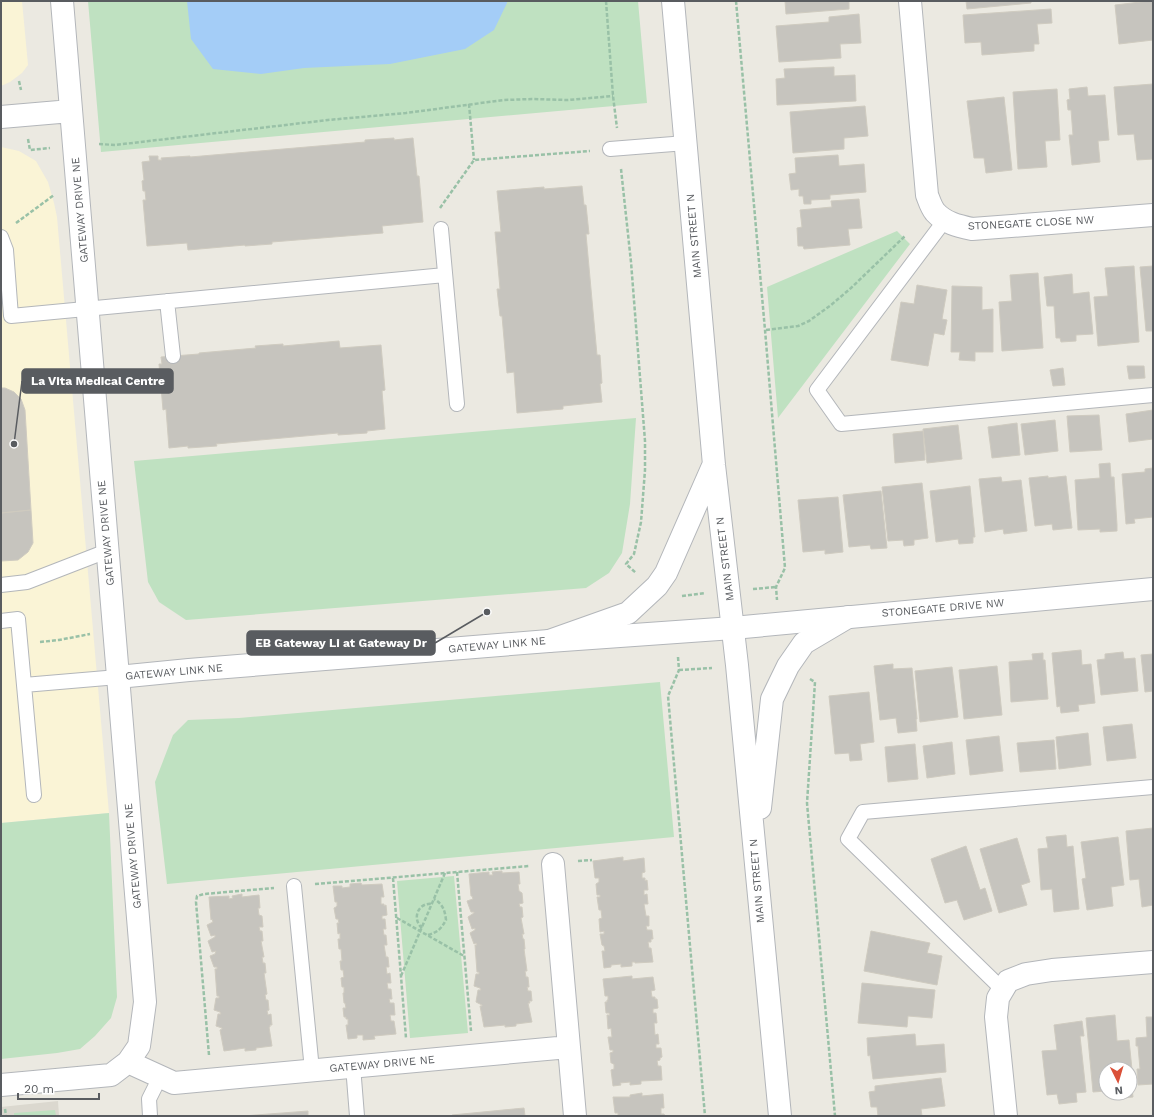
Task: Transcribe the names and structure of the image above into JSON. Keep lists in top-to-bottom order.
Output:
{
  "streets": {
    "street": [
      "GATEWAY DRIVE NE",
      "STONEGATE CLOSE NW",
      "MAIN STREET N",
      "STONEGATE DRIVE NW",
      "GATEWAY LINK NE"
    ]
  },
  "crossings": [
    ["GATEWAY DRIVE NE", "GATEWAY LINK NE"],
    ["MAIN STREET N", "STONEGATE DRIVE NW"],
    ["MAIN STREET N", "GATEWAY LINK NE"],
    ["STONEGATE DRIVE NW", "GATEWAY LINK NE"]
  ],
  "places": ["La Vita Medical Centre", "EB Gateway Li at Gateway Dr"],
  "scale_bar": "20 m",
  "north": "bottom"
}
